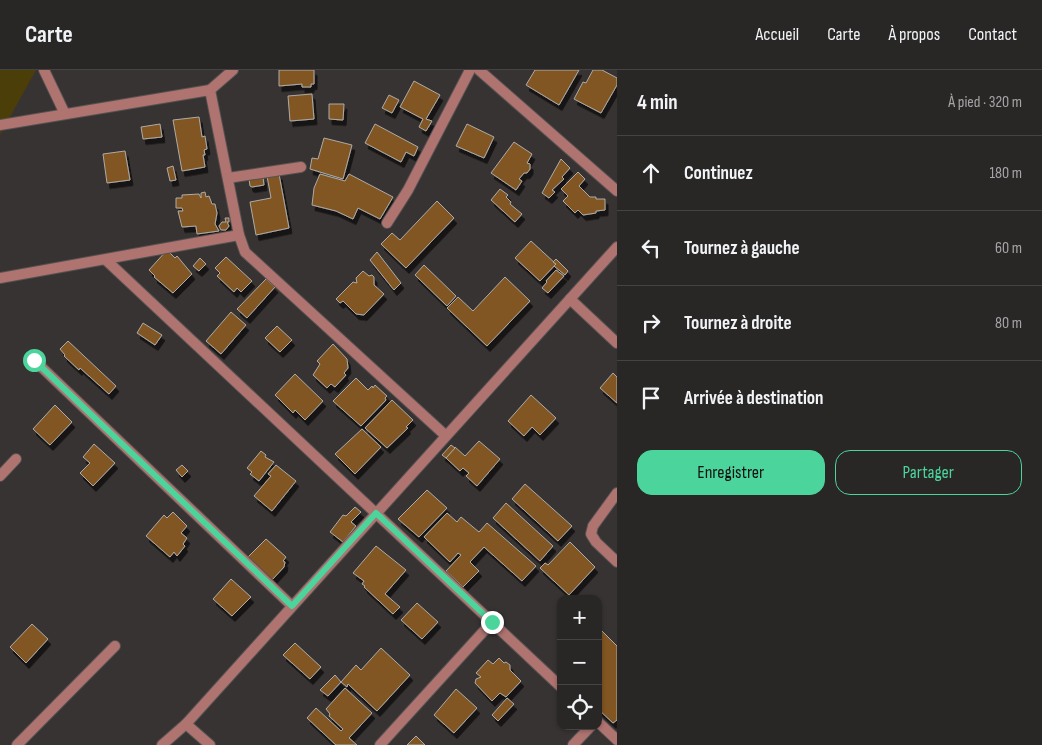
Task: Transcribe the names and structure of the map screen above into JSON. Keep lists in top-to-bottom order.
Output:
{
  "page": {
    "header": "Carte",
    "nav": [
      "Accueil",
      "Carte",
      "À propos",
      "Contact"
    ],
    "heading": ["4 min", "À pied · 320 m"],
    "list": [
      ["Continuez", "180 m"],
      ["Tournez à gauche", "60 m"],
      ["Tournez à droite", "80 m"],
      "Arrivée à destination"
    ],
    "buttons": ["Enregistrer", "Partager"],
    "map_buttons": ["+", "−"]
  }
}
